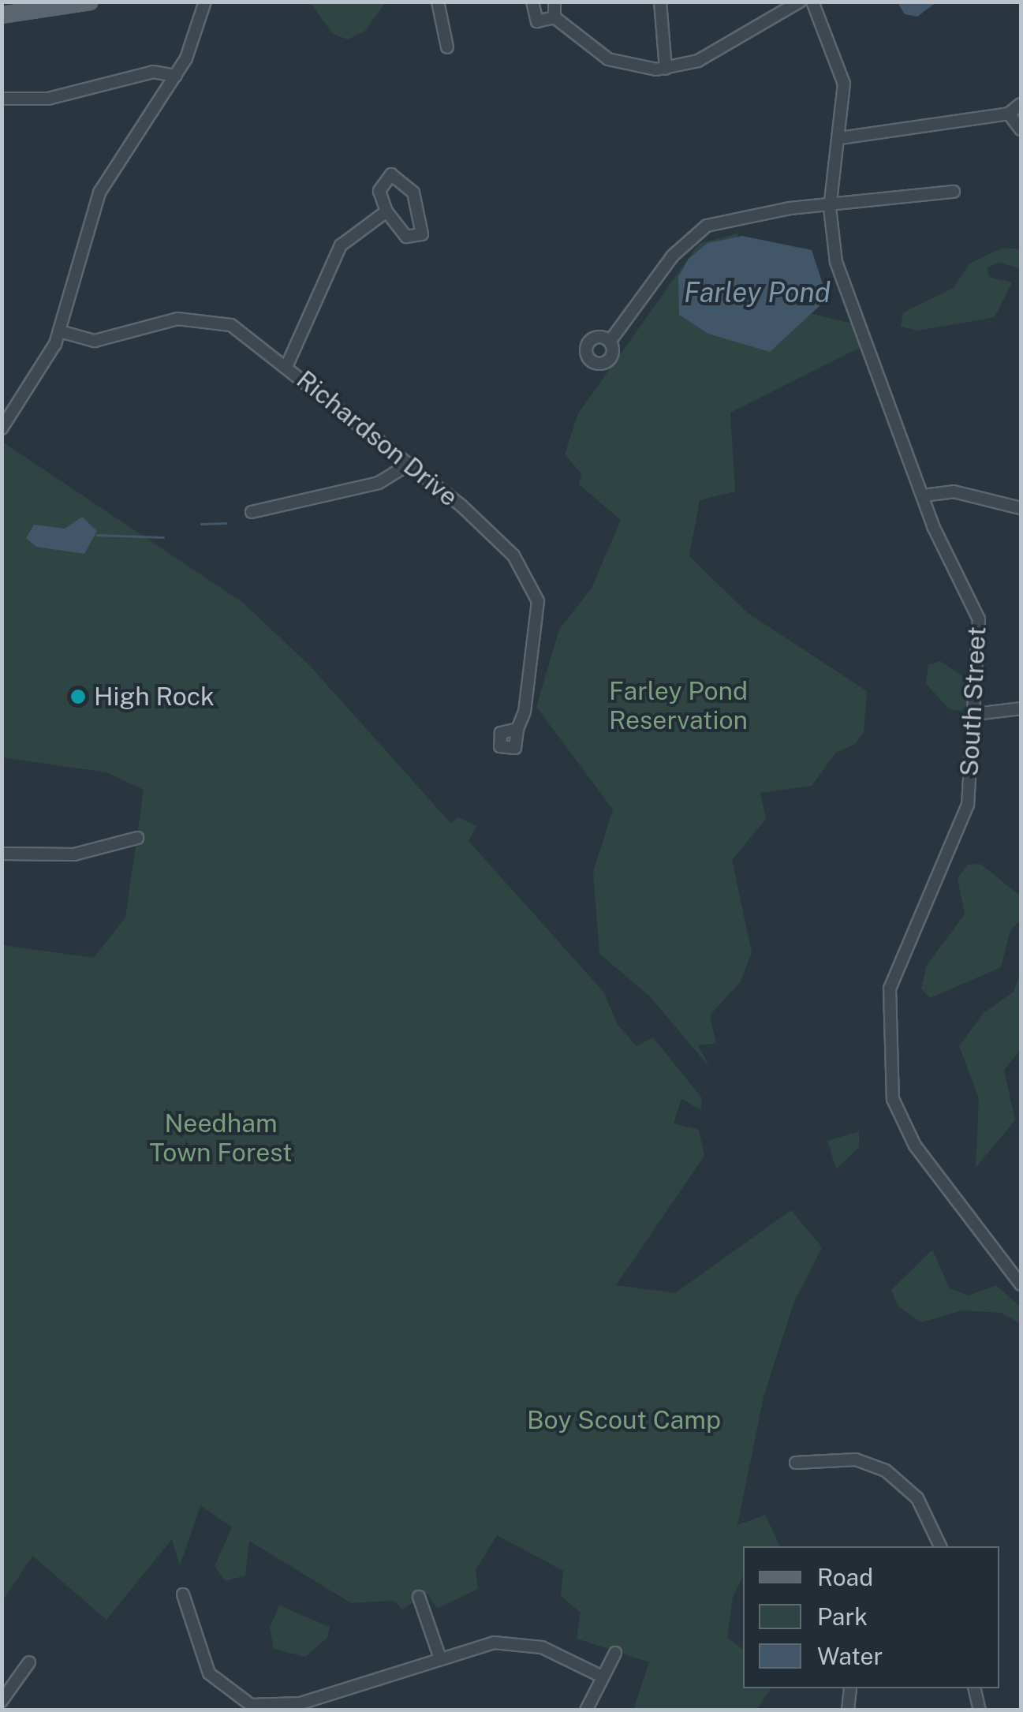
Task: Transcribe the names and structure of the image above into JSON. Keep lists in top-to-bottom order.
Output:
{
  "streets": {
    "street": ["Richardson Drive", "South Street"]
  },
  "water": ["Farley Pond"],
  "parks": ["Farley Pond Reservation", "Needham Town Forest", "Boy Scout Camp"],
  "places": ["High Rock"],
  "legend": ["Road", "Park", "Water"]
}
